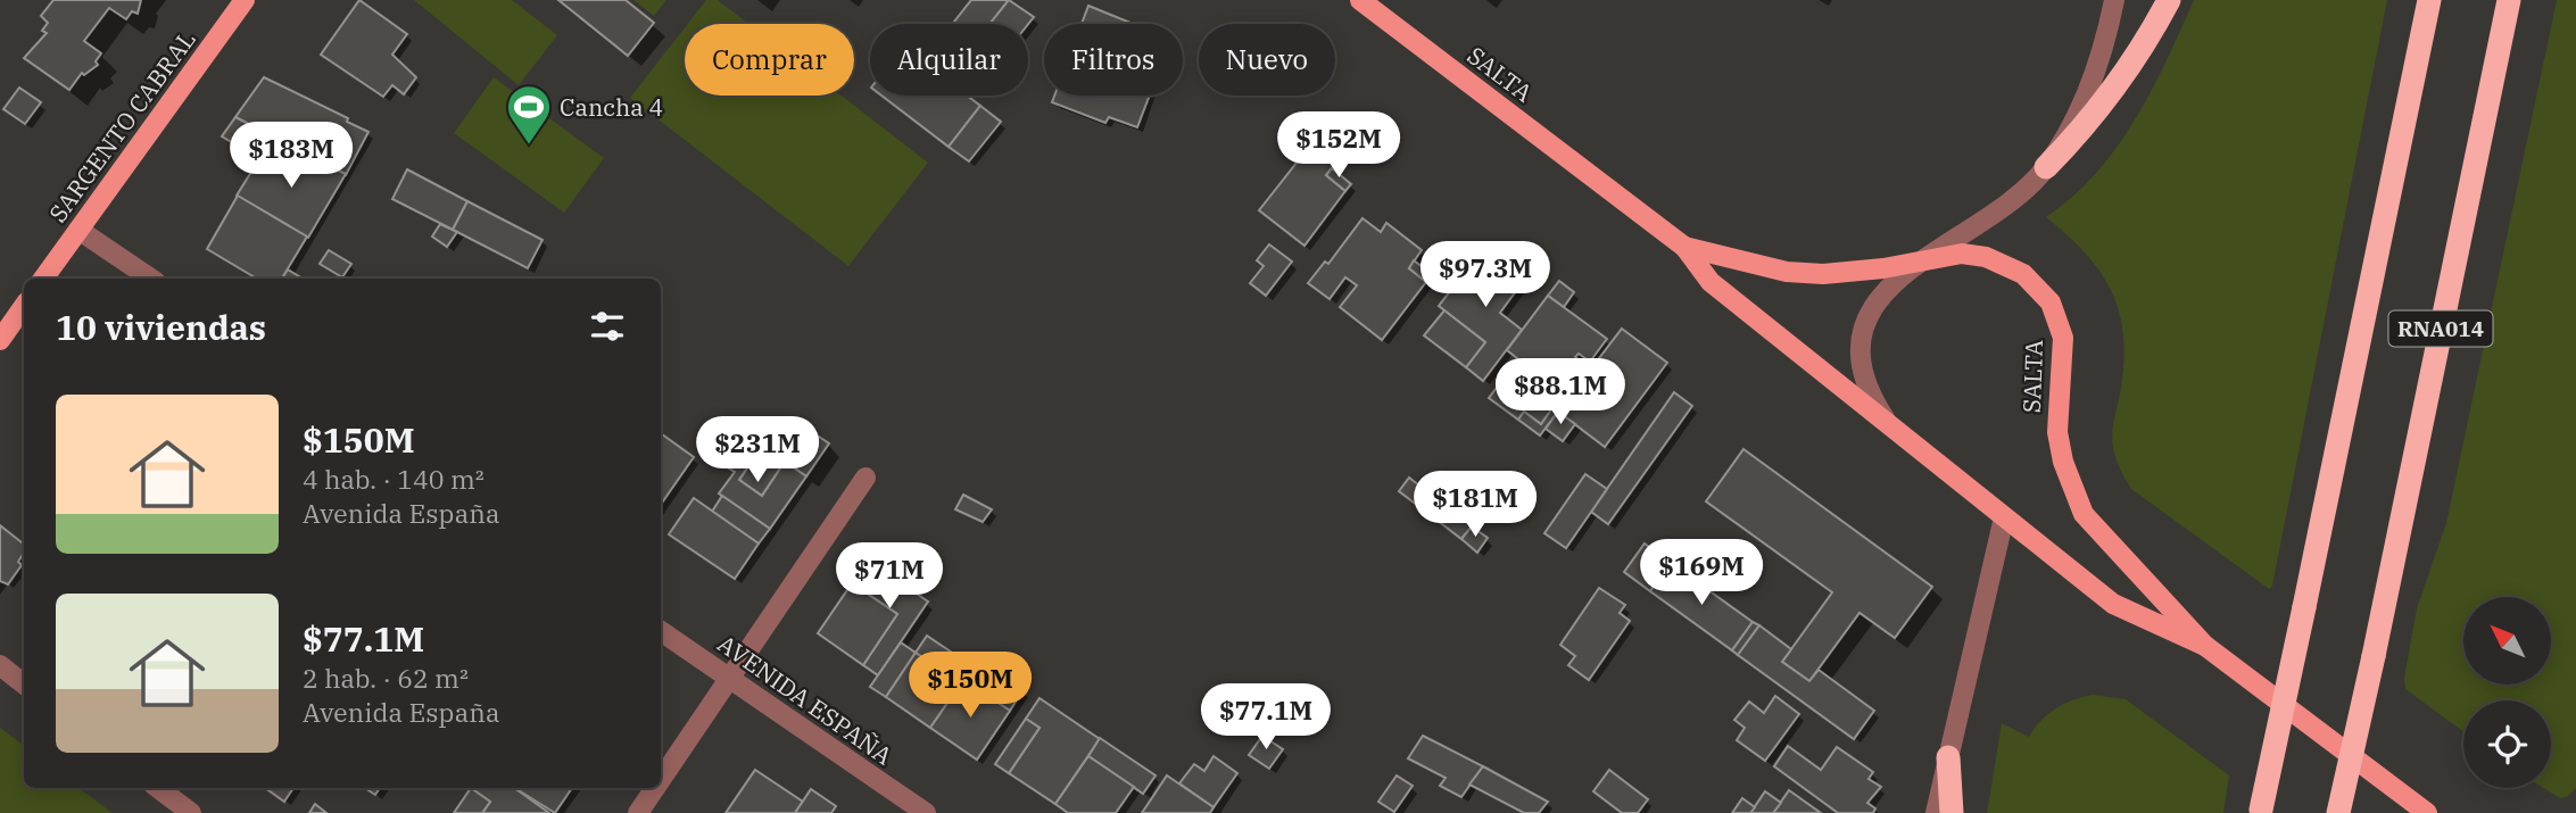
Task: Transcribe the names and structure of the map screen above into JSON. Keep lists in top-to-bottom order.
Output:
{
  "streets": {
    "highway": ["RNA014"],
    "main road": ["SALTA", "SARGENTO CABRAL"],
    "street": ["AVENIDA ESPAÑA"]
  },
  "places": {
    "sports": ["Cancha 4"]
  },
  "north": "top left",
  "page": {
    "chip": [
      "Comprar",
      "Alquilar",
      "Filtros",
      "Nuevo"
    ],
    "price": [
      "$152M",
      "$183M",
      "$97.3M",
      "$88.1M",
      "$231M",
      "$181M",
      "$169M",
      "$71M",
      "$150M",
      "$77.1M"
    ],
    "heading": "10 viviendas",
    "list": [
      {
        "name": "$150M",
        "note": "4 hab. · 140 m² · Avenida España"
      },
      {
        "name": "$77.1M",
        "note": "2 hab. · 62 m² · Avenida España"
      }
    ]
  }
}
